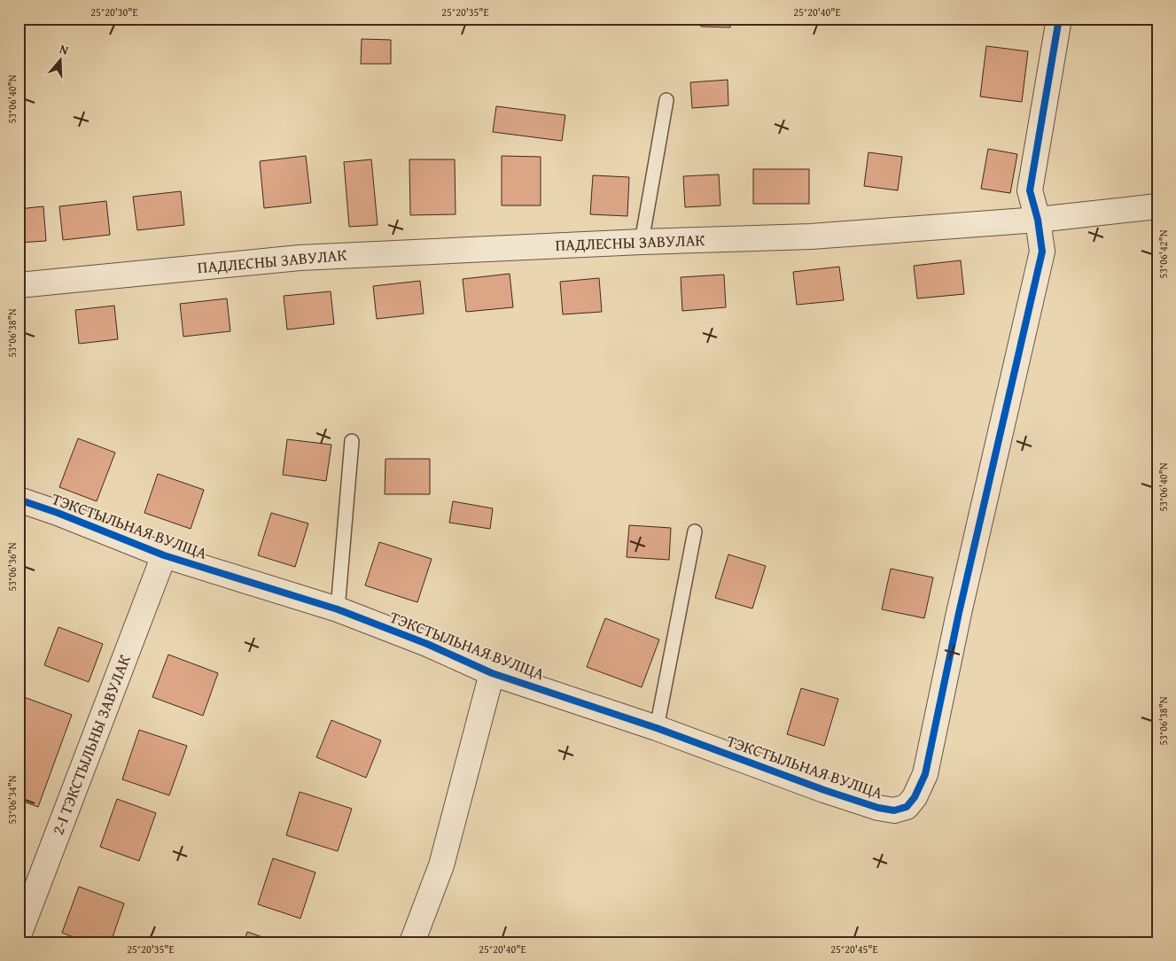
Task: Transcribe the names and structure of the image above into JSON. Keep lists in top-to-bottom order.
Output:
{
  "streets": {
    "street": ["ПАДЛЕСНЫ ЗАВУЛАК", "ТЭКСТЫЛЬНАЯ ВУЛІЦА", "2-І ТЭКСТЫЛЬНЫ ЗАВУЛАК"]
  },
  "crossings": [
    ["ПАДЛЕСНЫ ЗАВУЛАК", "ТЭКСТЫЛЬНАЯ ВУЛІЦА"],
    ["ТЭКСТЫЛЬНАЯ ВУЛІЦА", "2-І ТЭКСТЫЛЬНЫ ЗАВУЛАК"]
  ],
  "north": "top",
  "coordinates": [
    "25°20'30\"E",
    "25°20'35\"E",
    "25°20'40\"E",
    "53°06'40\"N",
    "53°06'42\"N",
    "53°06'38\"N",
    "53°06'36\"N",
    "53°06'34\"N",
    "25°20'45\"E"
  ]
}
